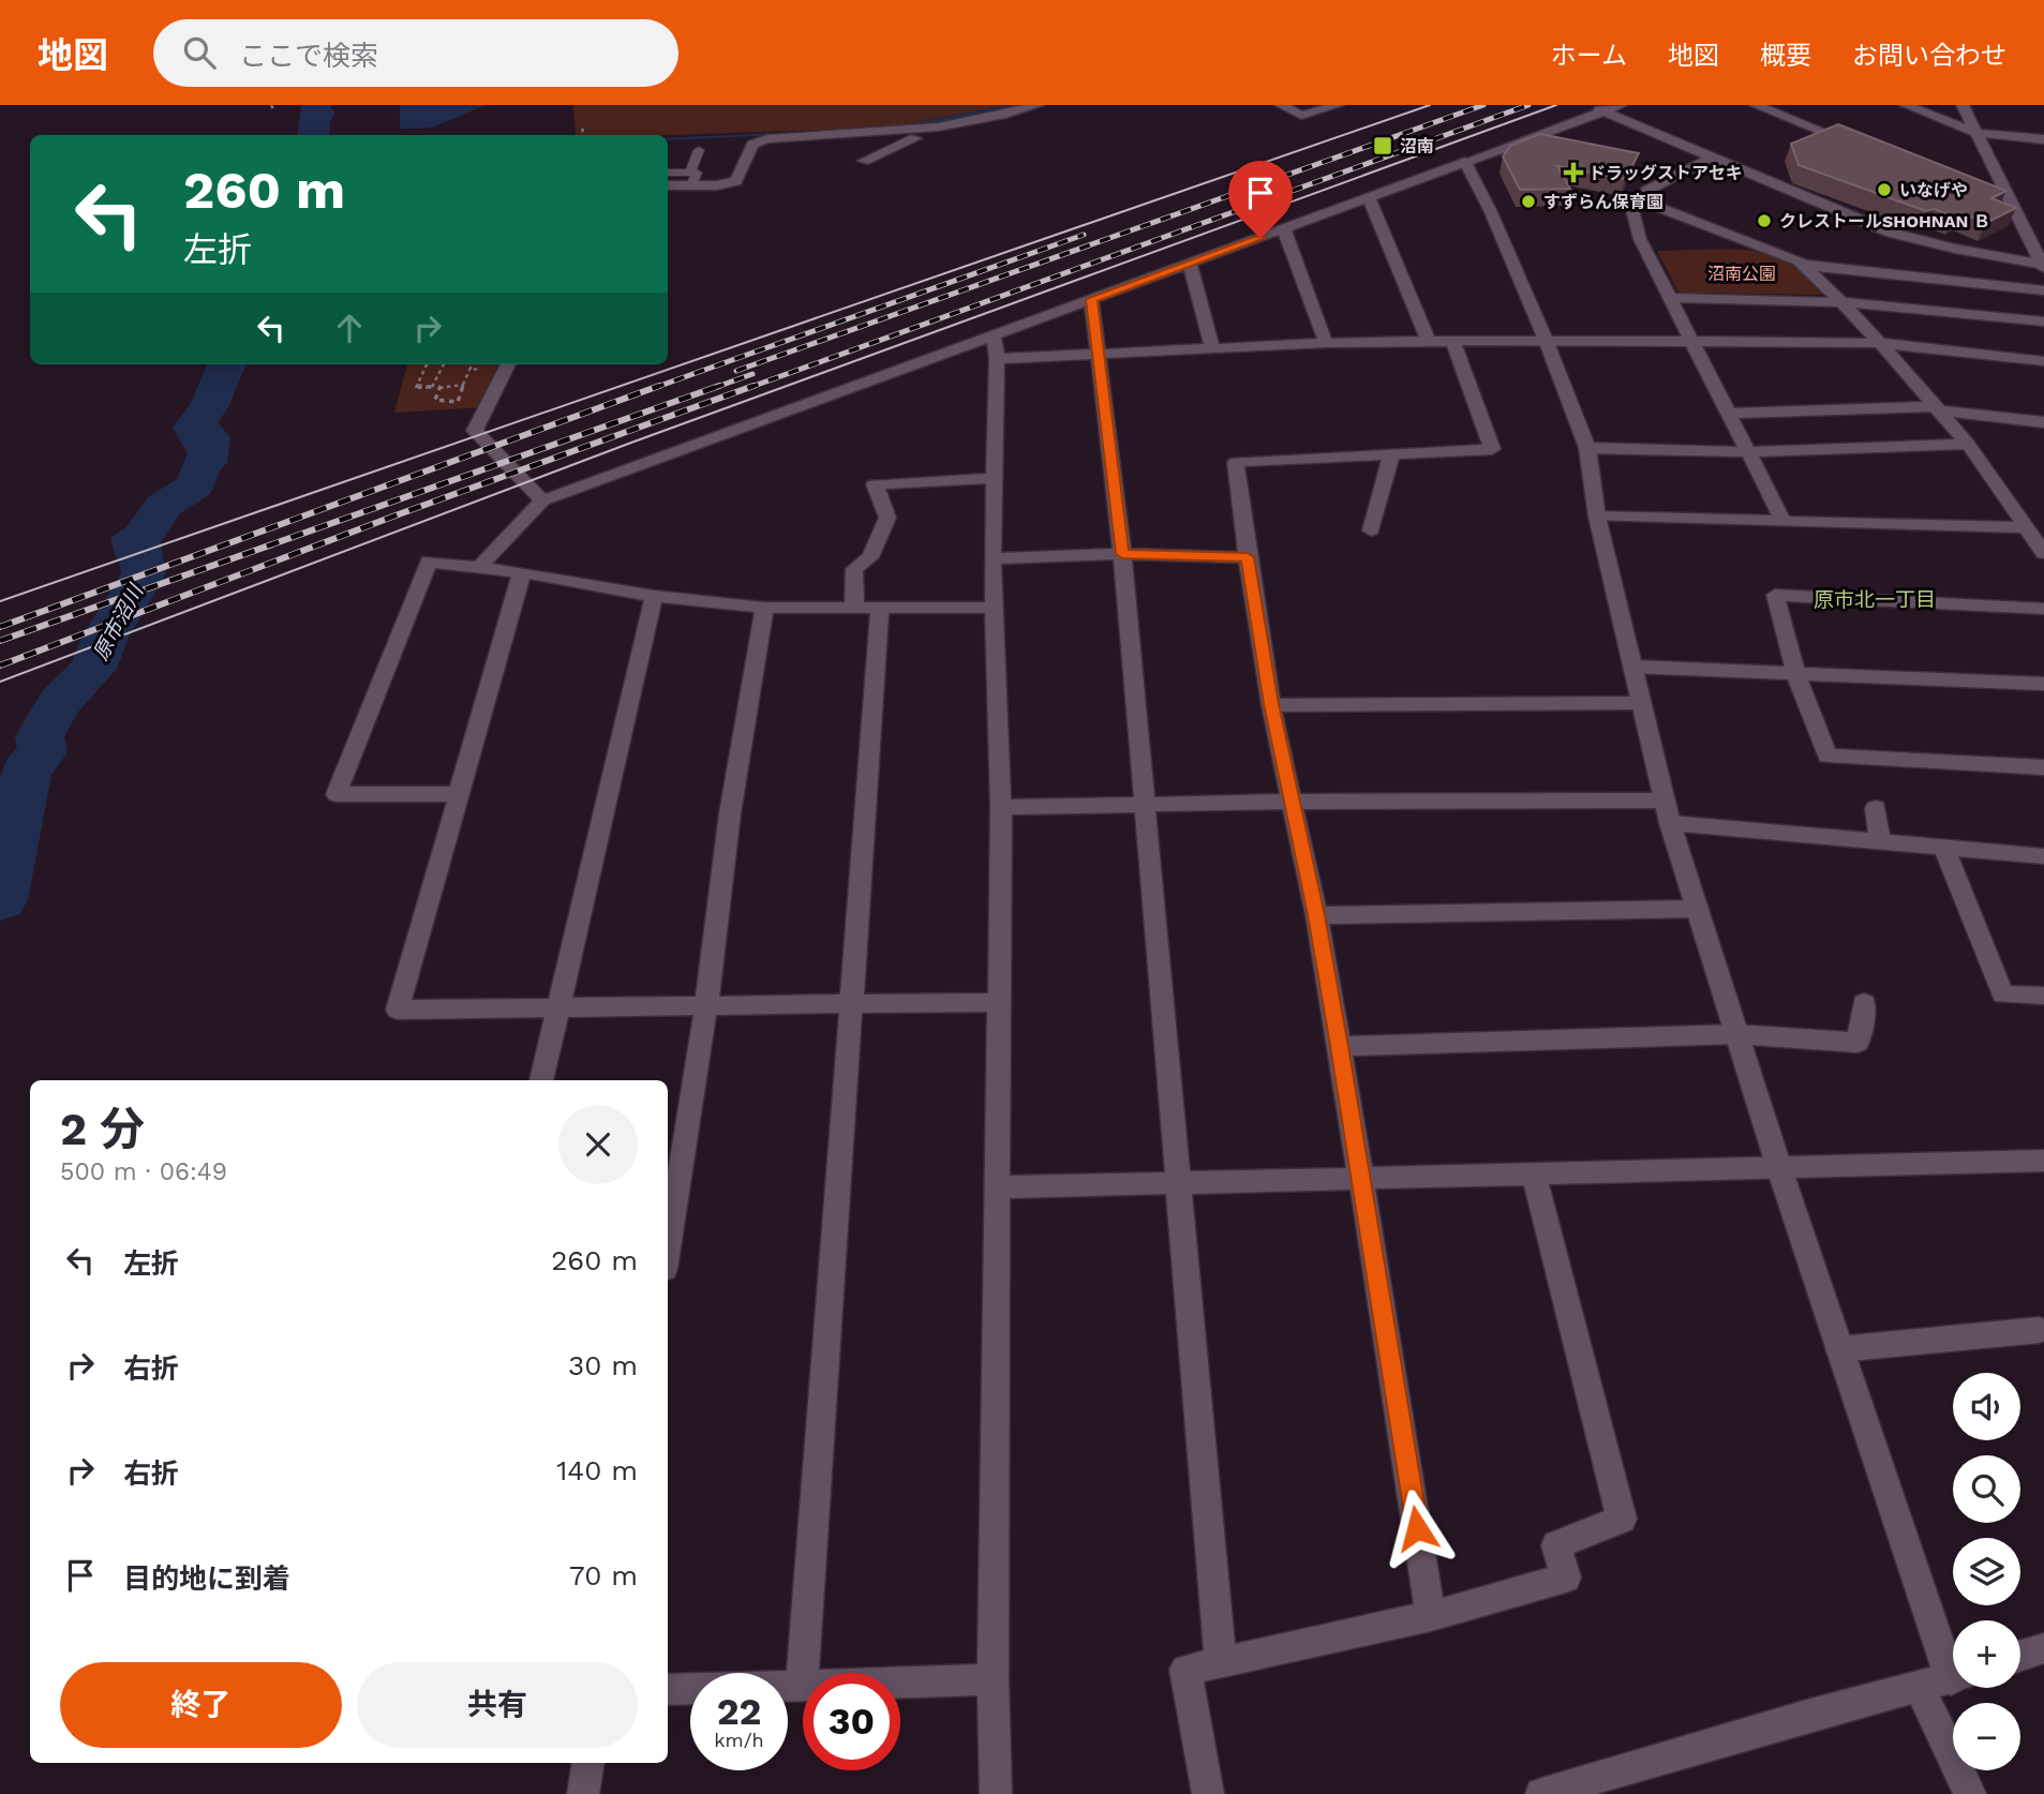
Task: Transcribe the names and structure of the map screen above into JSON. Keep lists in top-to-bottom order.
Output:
{
  "districts": ["原市北一丁目"],
  "water": ["原市沼川"],
  "parks": ["沼南公園"],
  "places": {
    "transit": ["沼南"],
    "health": ["ドラッグストアセキ"],
    "other": ["いなげや", "すずらん保育園", "クレストールSHOHNAN Ｂ"]
  },
  "page": {
    "header": "地図",
    "search": "ここで検索",
    "nav": [
      "ホーム",
      "地図",
      "概要",
      "お問い合わせ"
    ],
    "turn": ["260 m", "左折"],
    "heading": ["2 分", "500 m · 06:49"],
    "list": [
      {
        "name": "左折",
        "value": "260 m"
      },
      {
        "name": "右折",
        "value": "30 m"
      },
      {
        "name": "右折",
        "value": "140 m"
      },
      {
        "name": "目的地に到着",
        "value": "70 m"
      }
    ],
    "map_buttons": ["+", "−"],
    "buttons": ["終了", "共有"],
    "speed": "22 km/h",
    "limit": "30"
  }
}
